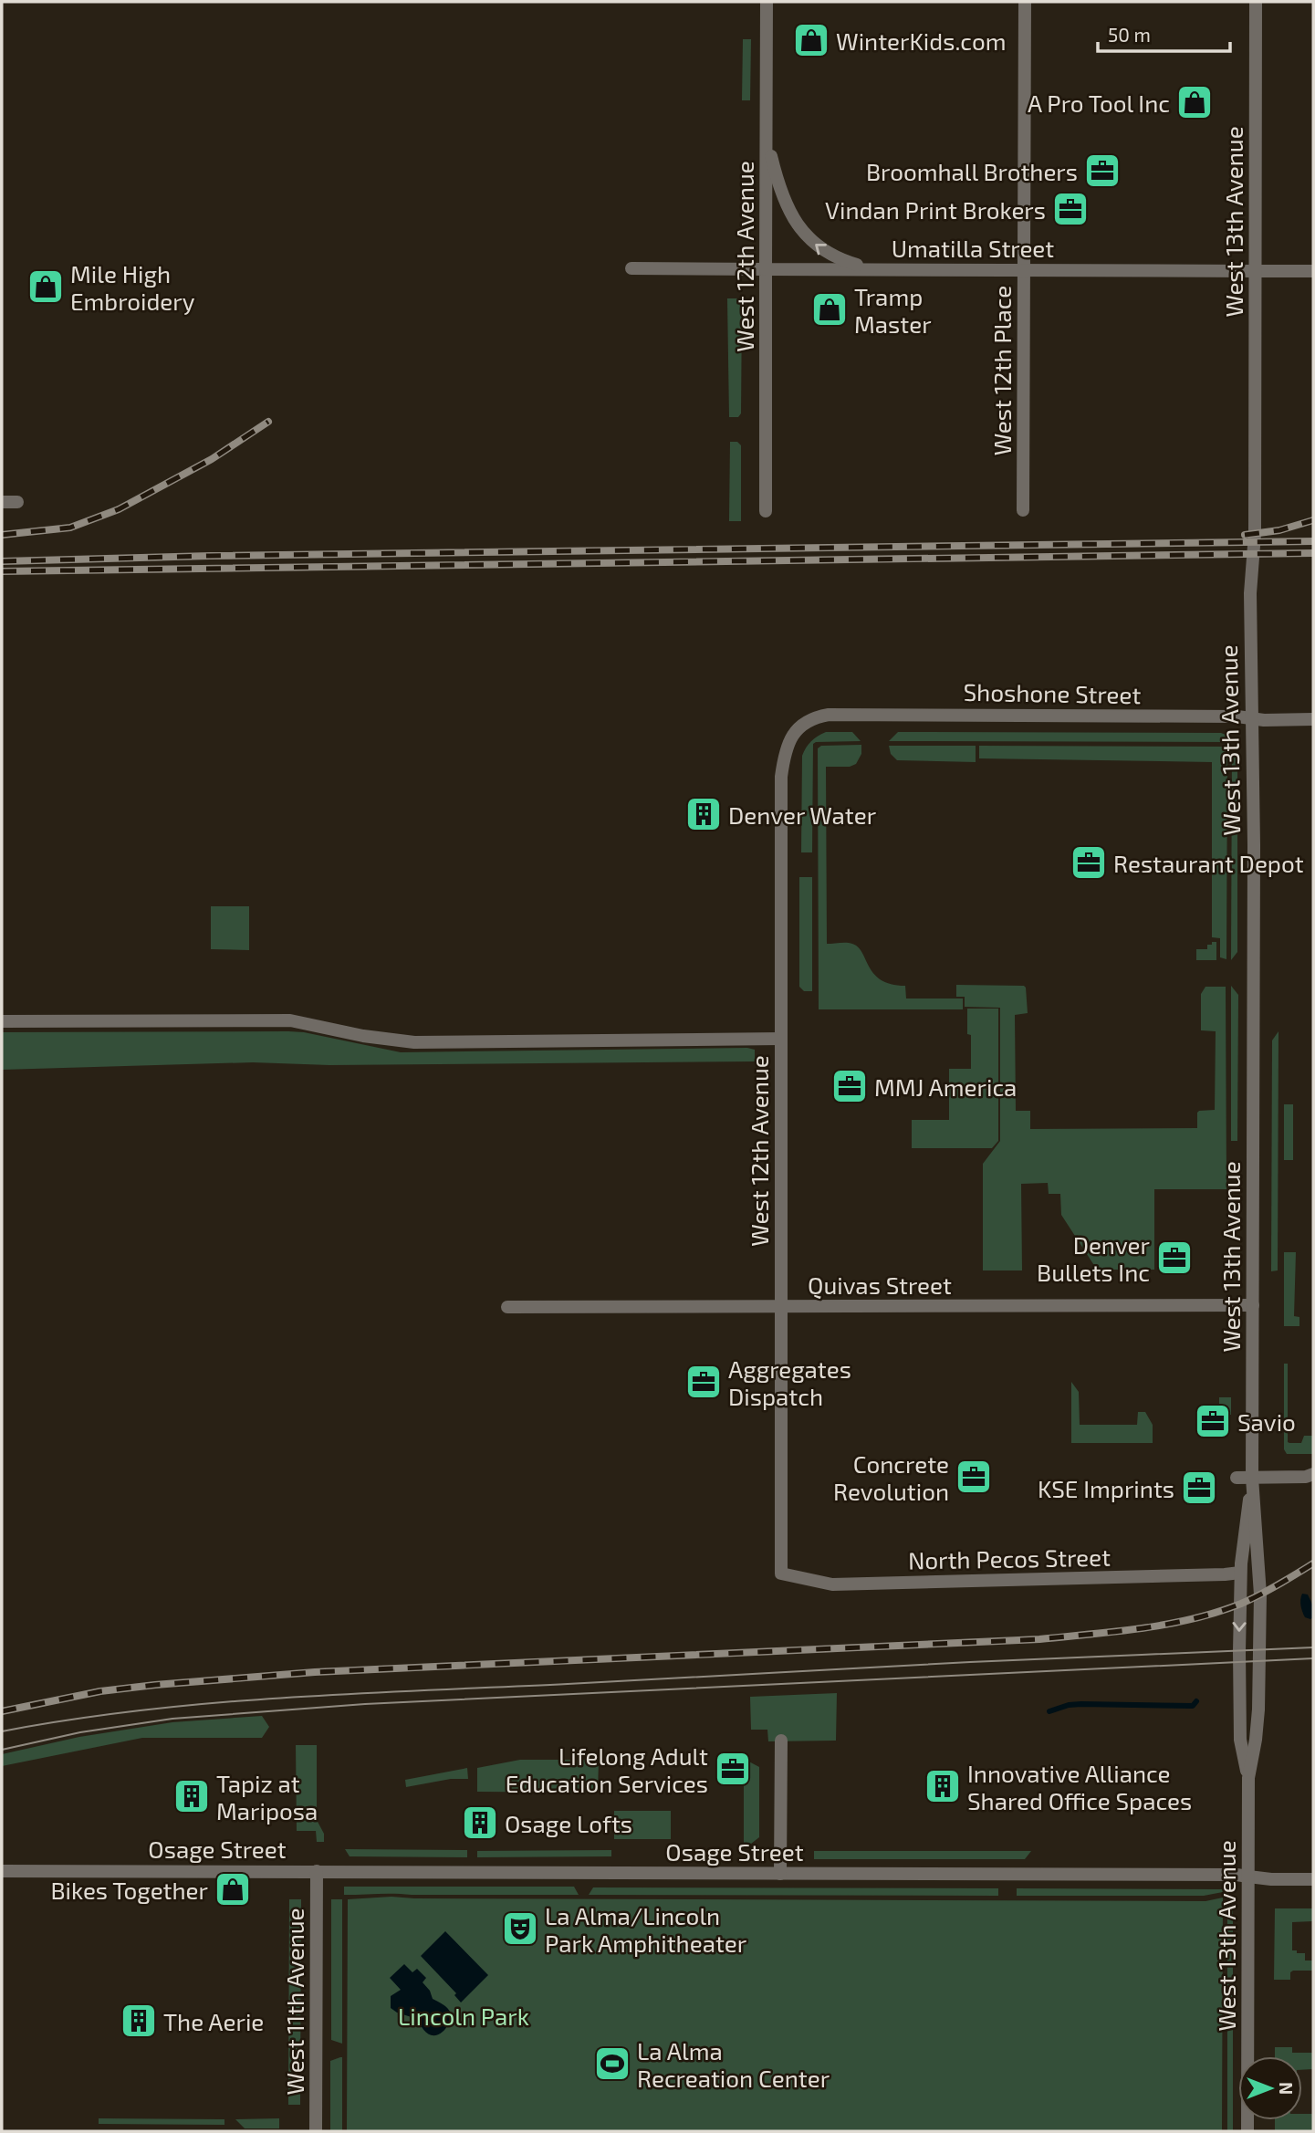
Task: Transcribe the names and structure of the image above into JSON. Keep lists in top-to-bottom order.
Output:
{
  "streets": {
    "street": [
      "West 13th Avenue",
      "Umatilla Street",
      "West 12th Avenue",
      "West 12th Place",
      "Shoshone Street",
      "Quivas Street",
      "North Pecos Street",
      "Osage Street",
      "West 11th Avenue"
    ]
  },
  "crossings": [
    ["West 13th Avenue", "Umatilla Street"],
    ["West 13th Avenue", "Shoshone Street"],
    ["West 13th Avenue", "Quivas Street"],
    ["West 13th Avenue", "North Pecos Street"],
    ["West 13th Avenue", "Osage Street"],
    ["Umatilla Street", "West 12th Avenue"],
    ["Umatilla Street", "West 12th Place"],
    ["West 12th Avenue", "Shoshone Street"],
    ["West 12th Avenue", "Quivas Street"],
    ["West 12th Avenue", "North Pecos Street"],
    ["Osage Street", "West 11th Avenue"]
  ],
  "parks": ["Lincoln Park"],
  "places": {
    "shop": [
      "WinterKids.com",
      "A Pro Tool Inc",
      "Mile High Embroidery",
      "Tramp Master",
      "Bikes Together"
    ],
    "office": [
      "Broomhall Brothers",
      "Vindan Print Brokers",
      "Restaurant Depot",
      "MMJ America",
      "Denver Bullets Inc",
      "Aggregates Dispatch",
      "Savio",
      "Concrete Revolution",
      "KSE Imprints",
      "Lifelong Adult Education Services"
    ],
    "building": [
      "Denver Water",
      "Innovative Alliance Shared Office Spaces",
      "Tapiz at Mariposa",
      "Osage Lofts",
      "The Aerie"
    ],
    "theatre": ["La Alma/Lincoln Park Amphitheater"],
    "sports": ["La Alma Recreation Center"]
  },
  "scale_bar": "50 m",
  "north": "right"
}
